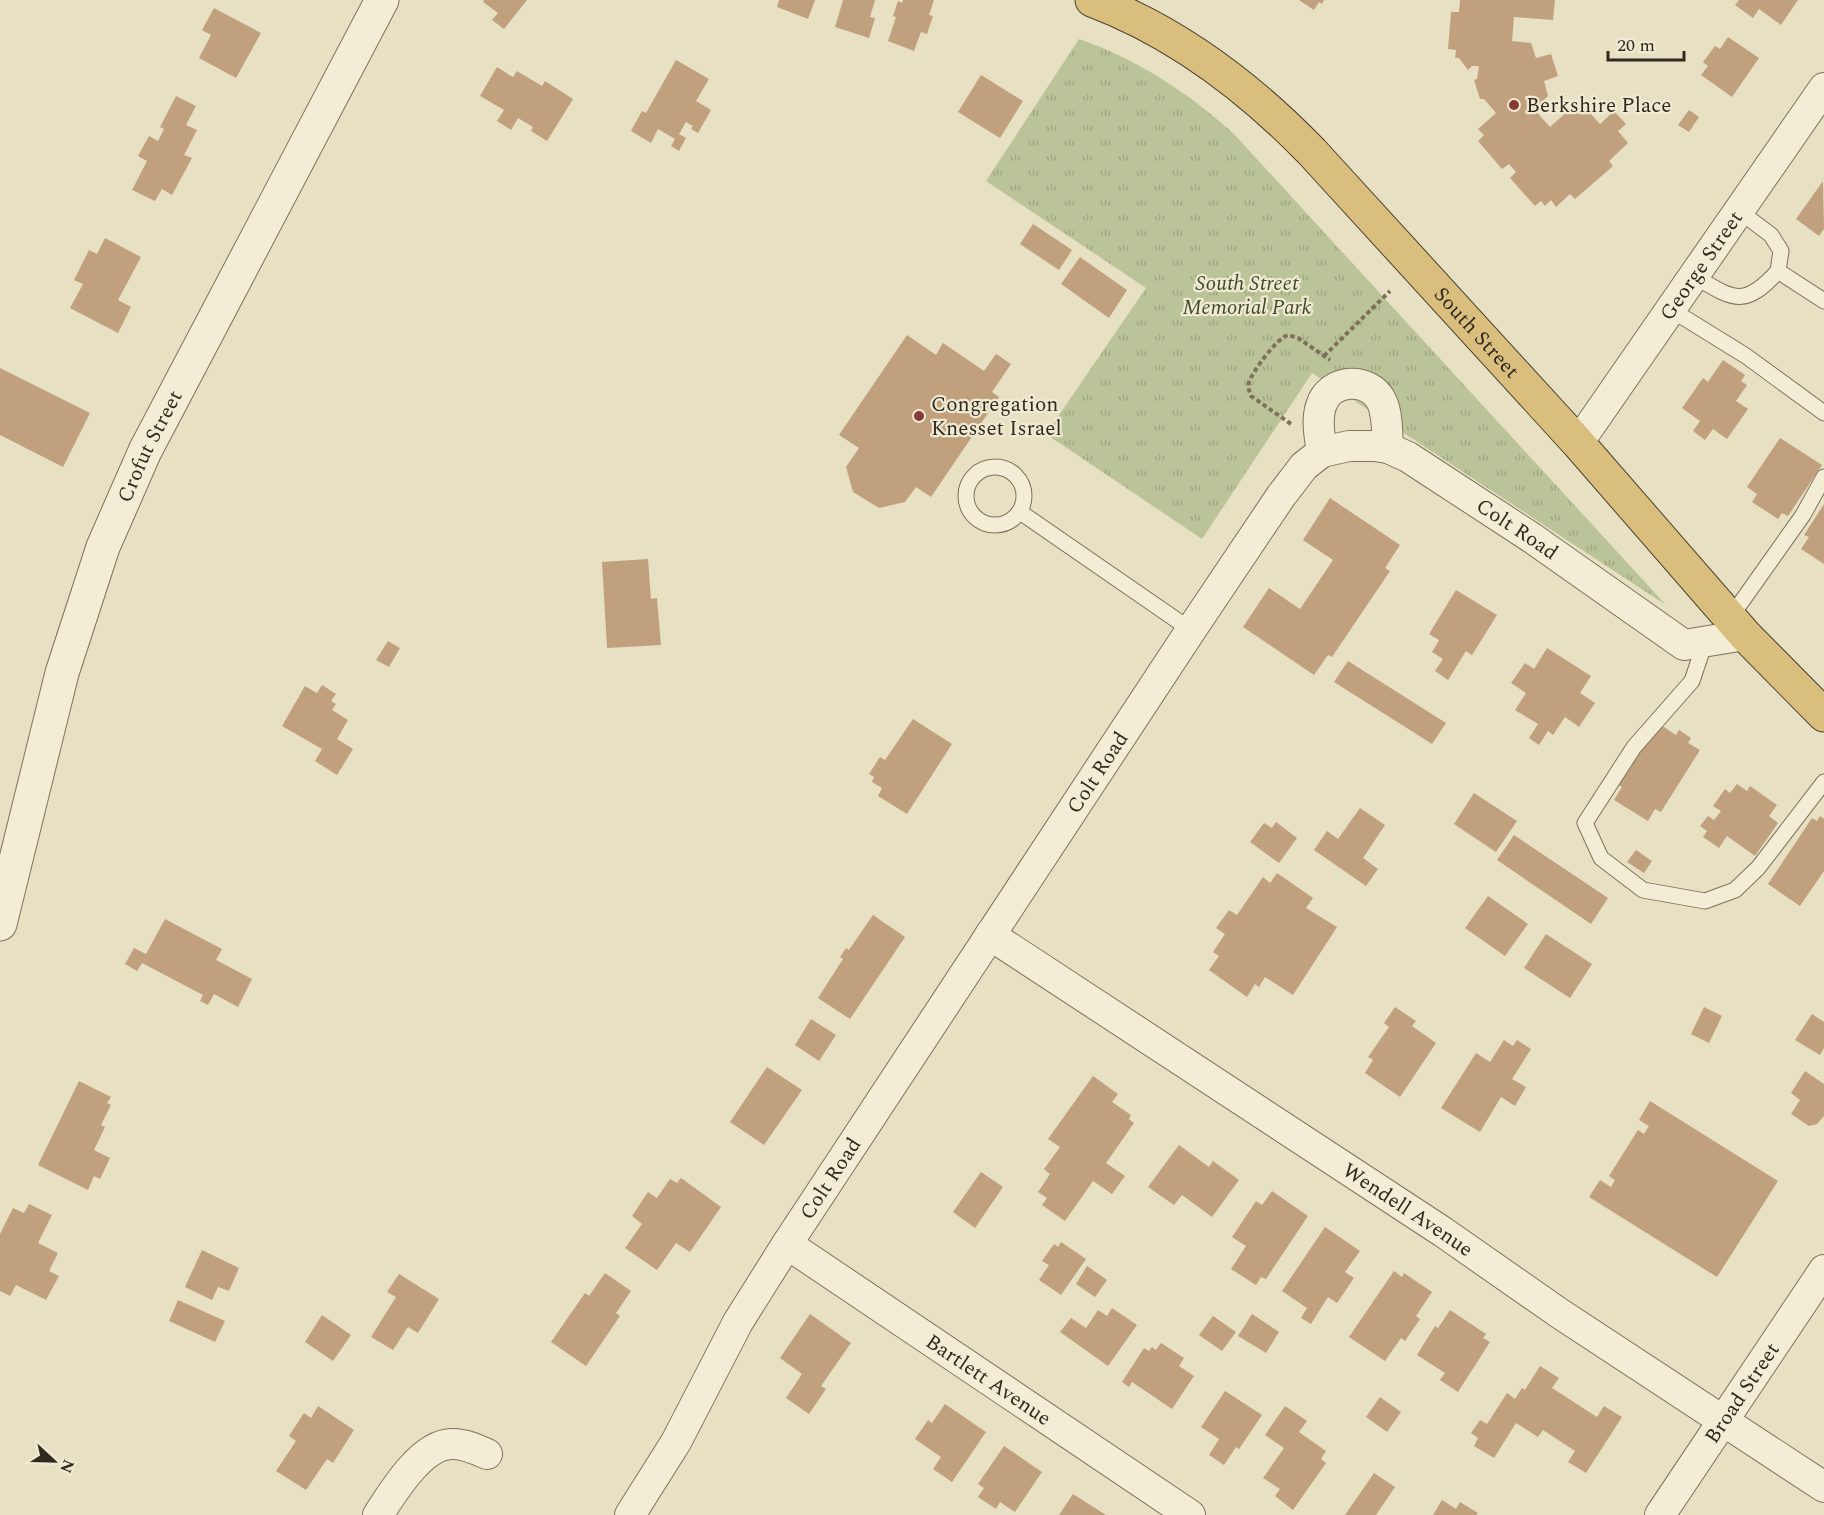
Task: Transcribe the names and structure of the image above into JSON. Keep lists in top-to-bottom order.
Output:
{
  "streets": {
    "highway": ["South Street"],
    "street": [
      "George Street",
      "Crofut Street",
      "Colt Road",
      "Wendell Avenue",
      "Bartlett Avenue",
      "Broad Street"
    ]
  },
  "crossings": [
    ["George Street", "South Street"],
    ["South Street", "Colt Road"],
    ["Colt Road", "Wendell Avenue"],
    ["Colt Road", "Bartlett Avenue"],
    ["Wendell Avenue", "Broad Street"]
  ],
  "parks": ["South Street Memorial Park"],
  "places": ["Berkshire Place", "Congregation Knesset Israel"],
  "scale_bar": "20 m",
  "north": "right"
}
